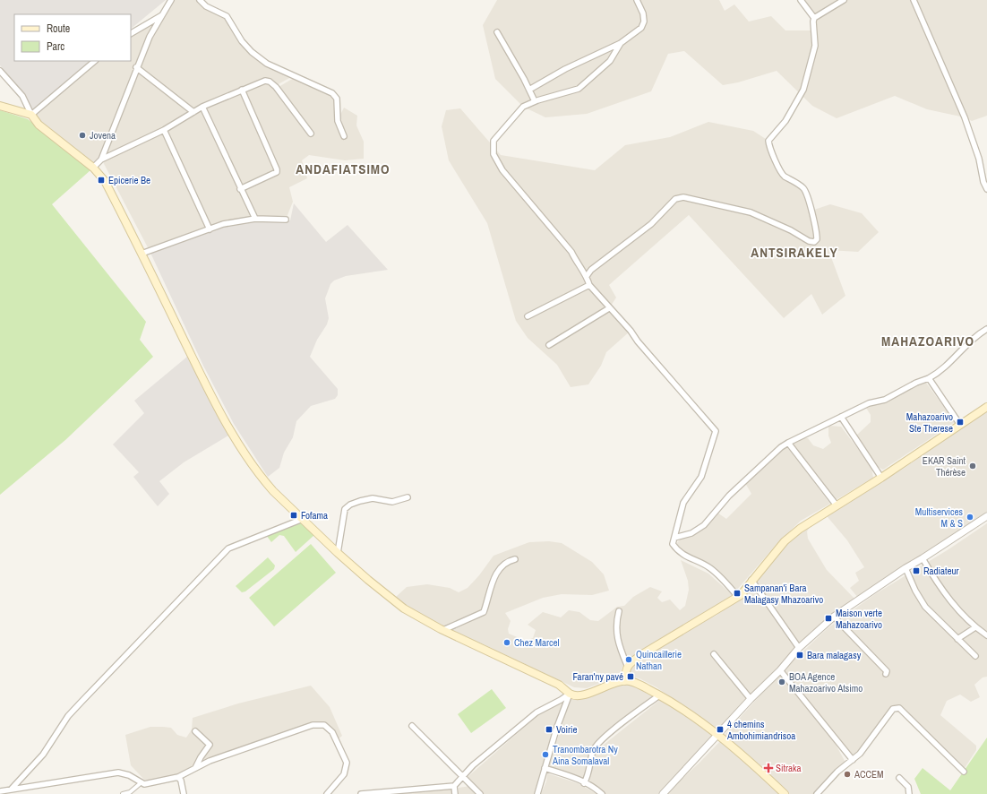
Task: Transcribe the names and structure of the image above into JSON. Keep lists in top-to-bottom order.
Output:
{
  "districts": ["ANDAFIATSIMO", "ANTSIRAKELY", "MAHAZOARIVO"],
  "places": {
    "other": [
      "Jovena",
      "EKAR Saint Thérèse",
      "Multiservices M & S",
      "Chez Marcel",
      "Quincaillerie Nathan",
      "BOA Agence Mahazoarivo Atsimo",
      "Tranombarotra Ny Aina Somalaval",
      "ACCEM"
    ],
    "transit": [
      "Epicerie Be",
      "Mahazoarivo Ste Therese",
      "Fofama",
      "Radiateur",
      "Sampanan'i Bara Malagasy Mhazoarivo",
      "Maison verte Mahazoarivo",
      "Bara malagasy",
      "Faran'ny pavé",
      "Voirie",
      "4 chemins Ambohimiandrisoa"
    ],
    "health": ["Sitraka"]
  },
  "legend": ["Route", "Parc"]
}
